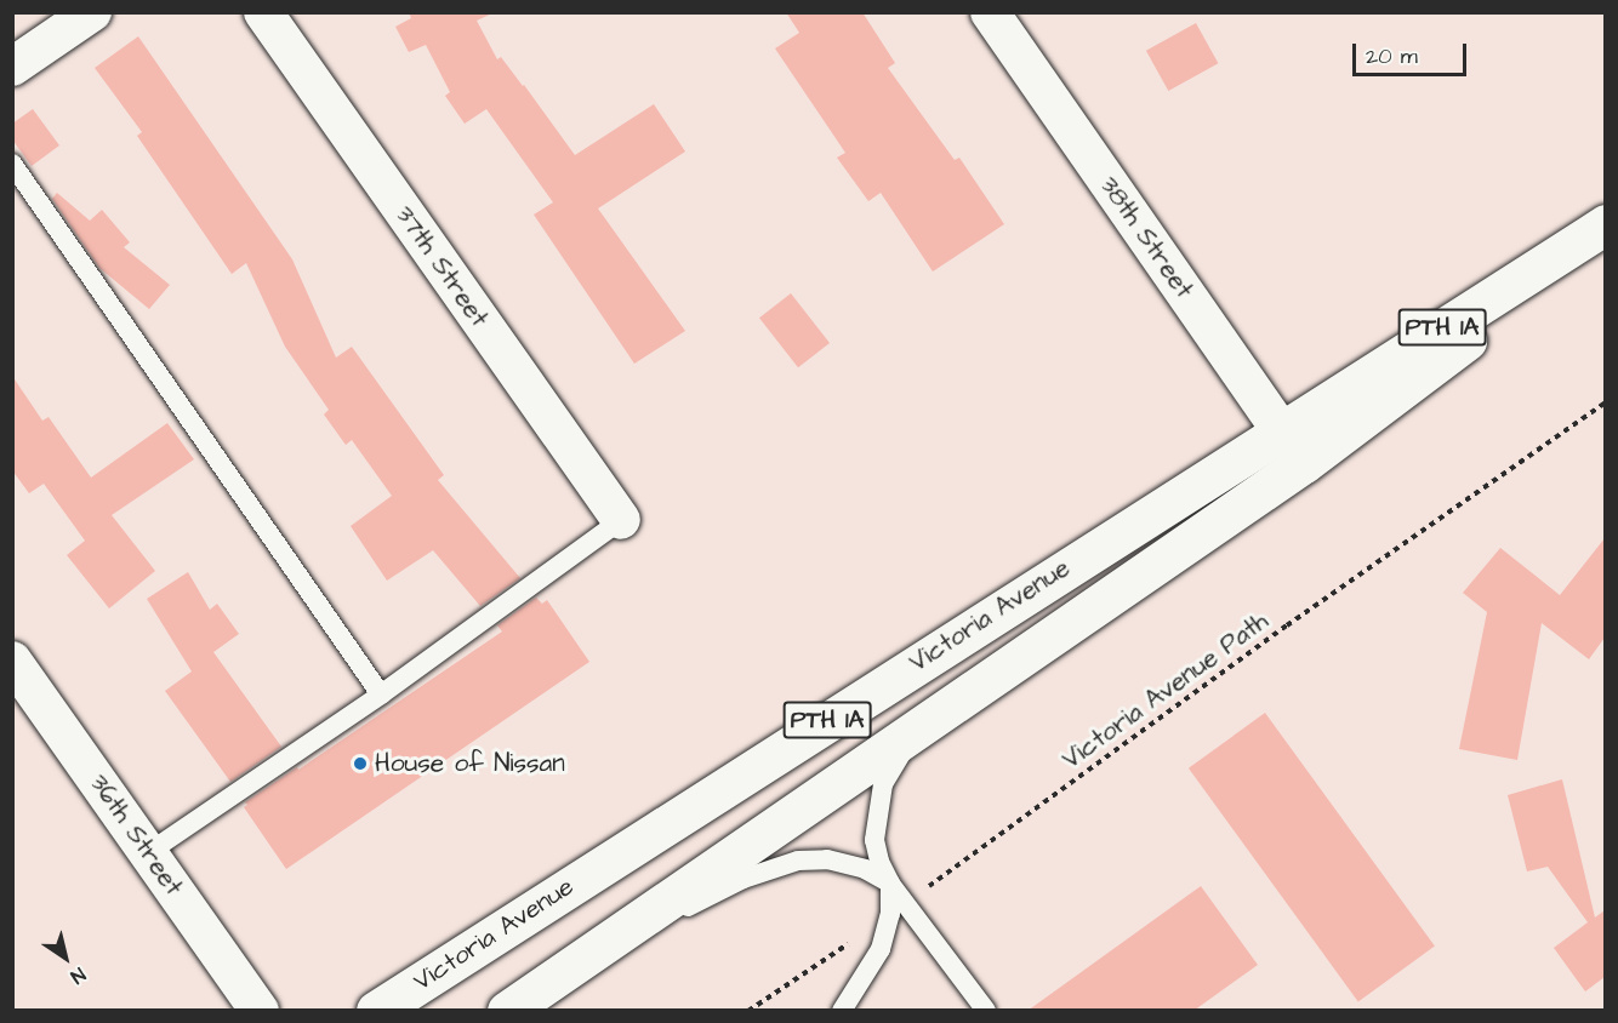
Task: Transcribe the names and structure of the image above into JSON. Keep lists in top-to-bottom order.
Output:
{
  "streets": {
    "main road": ["PTH 1A", "Victoria Avenue"],
    "street": ["38th Street", "37th Street", "36th Street"],
    "path": ["Victoria Avenue Path"]
  },
  "crossings": [
    ["38th Street", "Victoria Avenue"]
  ],
  "places": ["House of Nissan"],
  "scale_bar": "20 m",
  "north": "bottom right"
}
